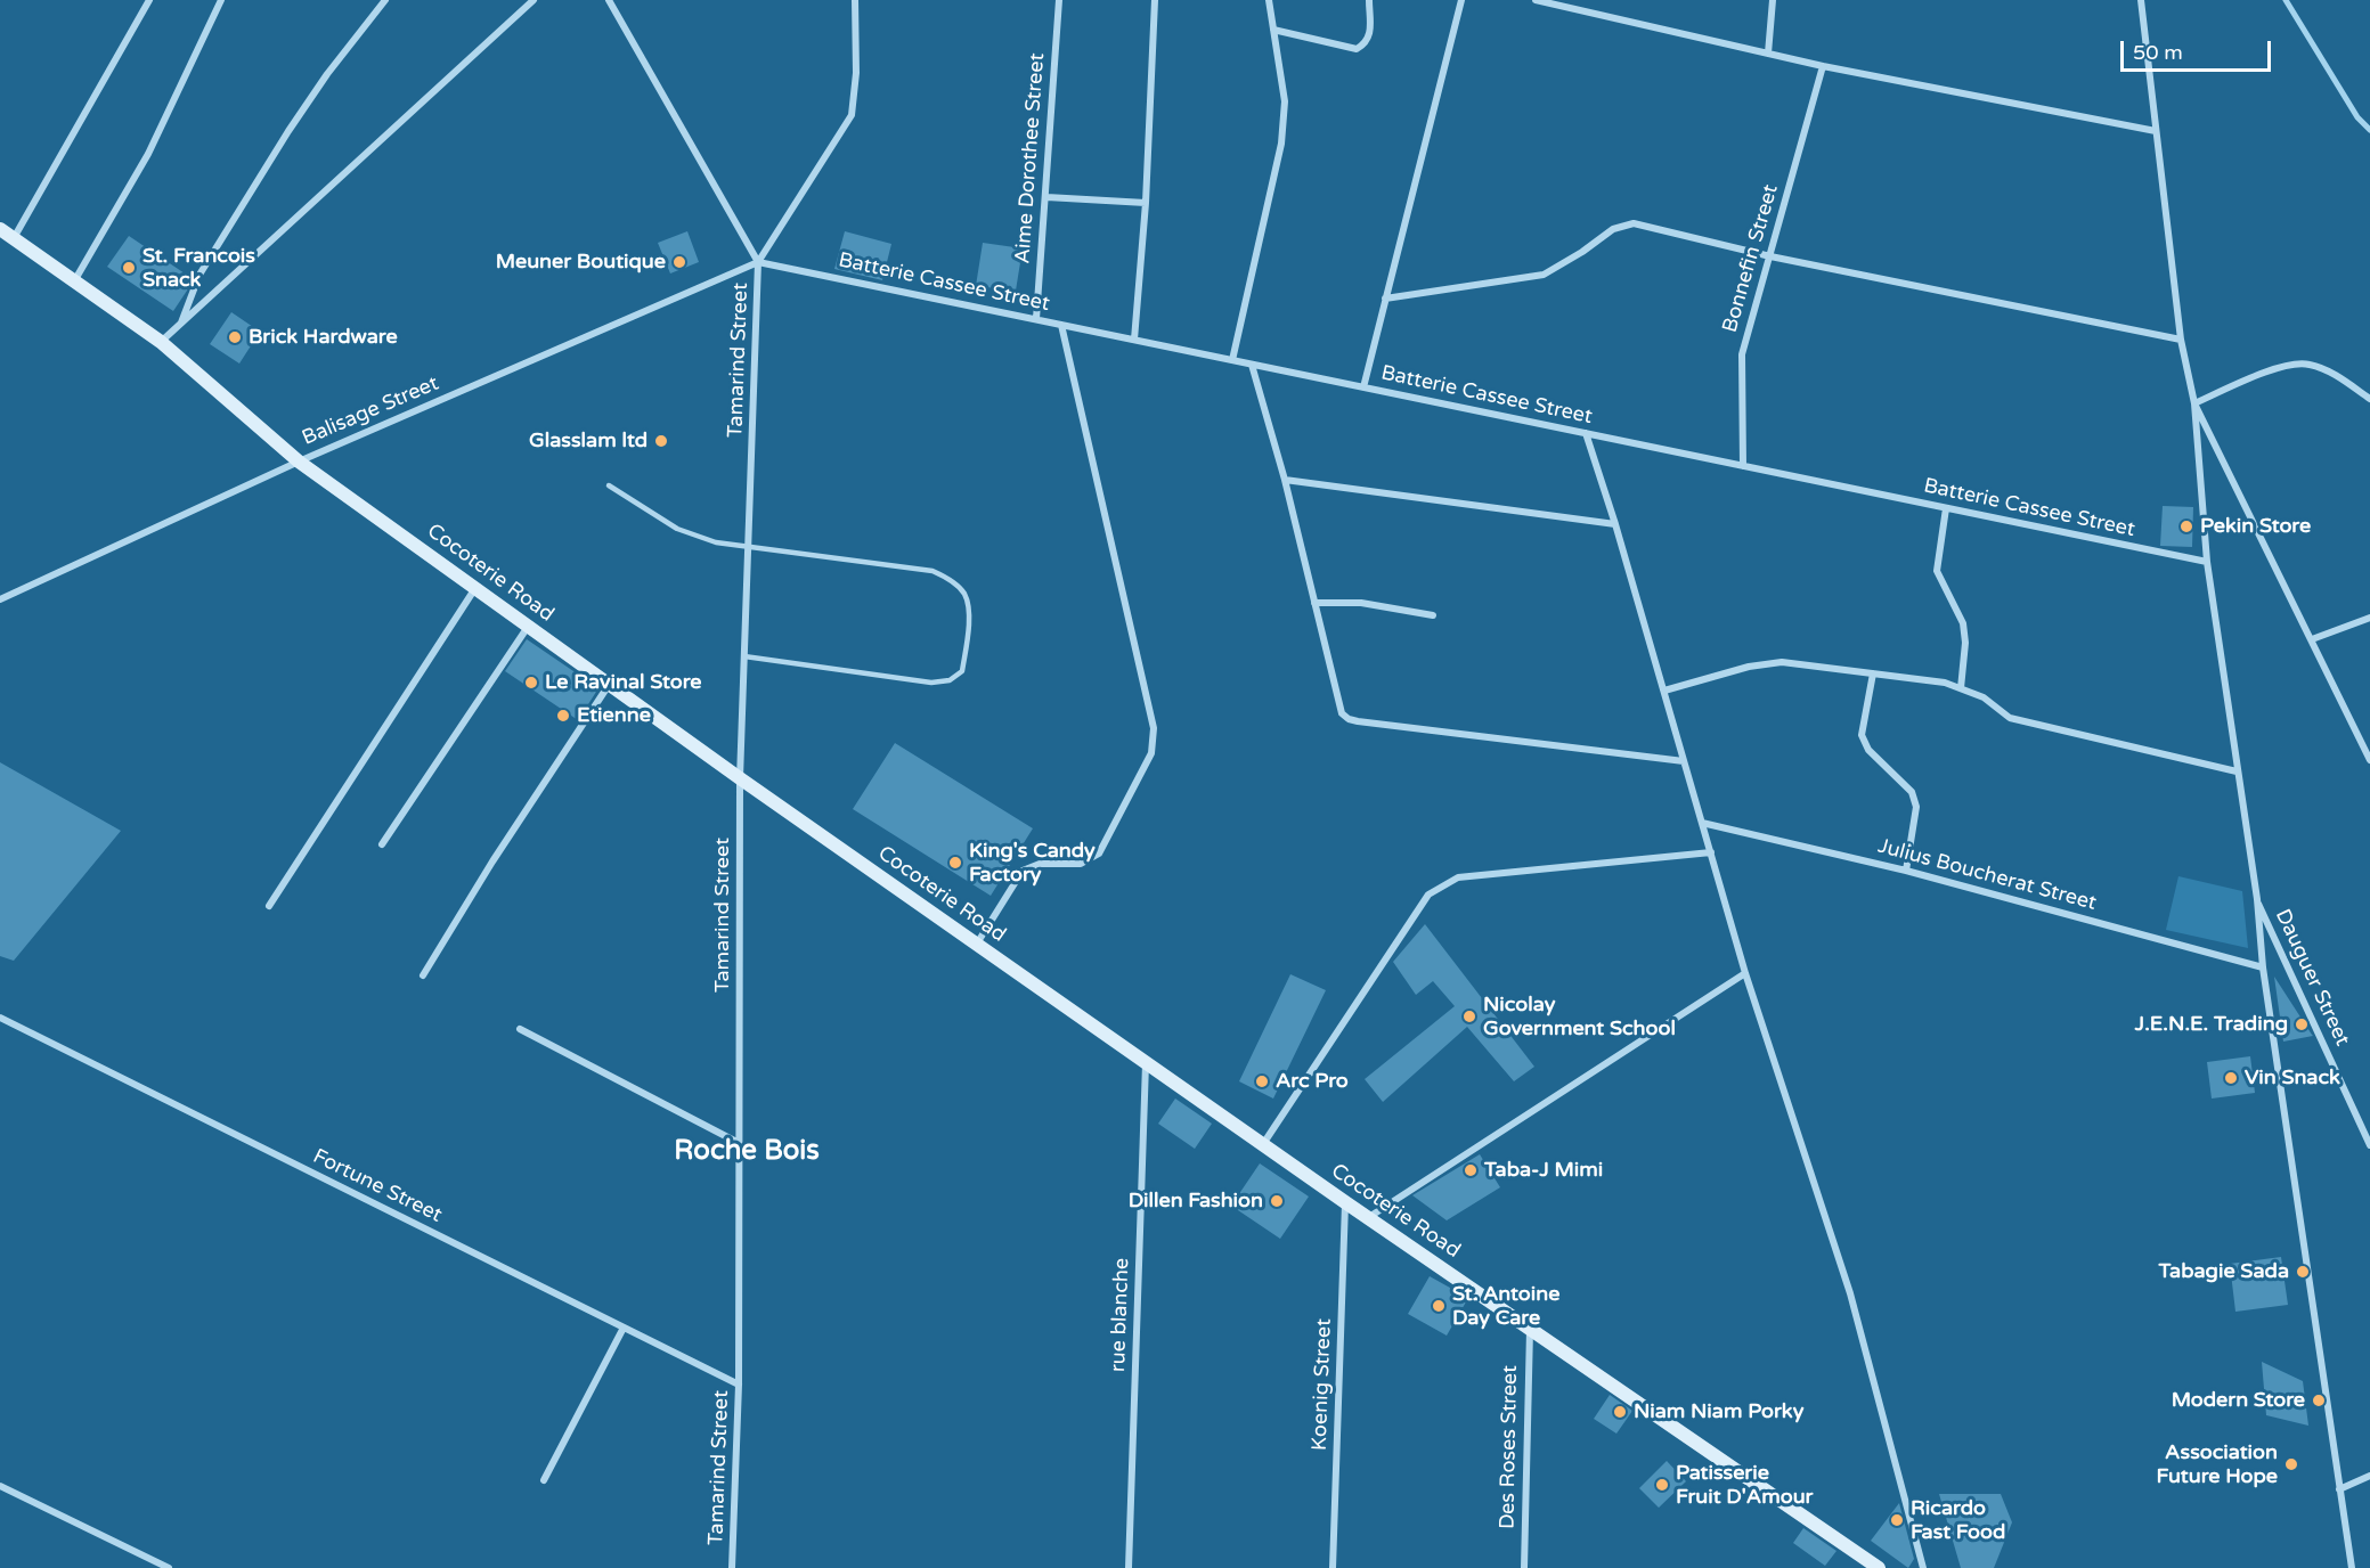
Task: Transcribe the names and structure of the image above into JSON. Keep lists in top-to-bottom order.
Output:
{
  "streets": {
    "street": [
      "Aime Dorothee Street",
      "Bonnefin Street",
      "Batterie Cassee Street",
      "Tamarind Street",
      "Balisage Street",
      "Cocoterie Road",
      "Julius Boucherat Street",
      "Dauguer Street",
      "Fortune Street",
      "rue blanche",
      "Koenig Street",
      "Des Roses Street"
    ]
  },
  "crossings": [
    ["Aime Dorothee Street", "Batterie Cassee Street"],
    ["Bonnefin Street", "Batterie Cassee Street"],
    ["Batterie Cassee Street", "Tamarind Street"],
    ["Batterie Cassee Street", "Balisage Street"],
    ["Tamarind Street", "Balisage Street"],
    ["Tamarind Street", "Cocoterie Road"],
    ["Tamarind Street", "Fortune Street"],
    ["Balisage Street", "Cocoterie Road"],
    ["Cocoterie Road", "rue blanche"],
    ["Cocoterie Road", "Koenig Street"],
    ["Cocoterie Road", "Des Roses Street"]
  ],
  "districts": ["Roche Bois"],
  "places": [
    "Meuner Boutique",
    "St. Francois Snack",
    "Brick Hardware",
    "Glasslam ltd",
    "Pekin Store",
    "Le Ravinal Store",
    "Etienne",
    "King's Candy Factory",
    "Nicolay Government School",
    "J.E.N.E. Trading",
    "Vin Snack",
    "Arc Pro",
    "Taba-J Mimi",
    "Dillen Fashion",
    "Tabagie Sada",
    "St. Antoine Day Care",
    "Modern Store",
    "Niam Niam Porky",
    "Association Future Hope",
    "Patisserie Fruit D'Amour",
    "Ricardo Fast Food"
  ],
  "scale_bar": "50 m"
}
